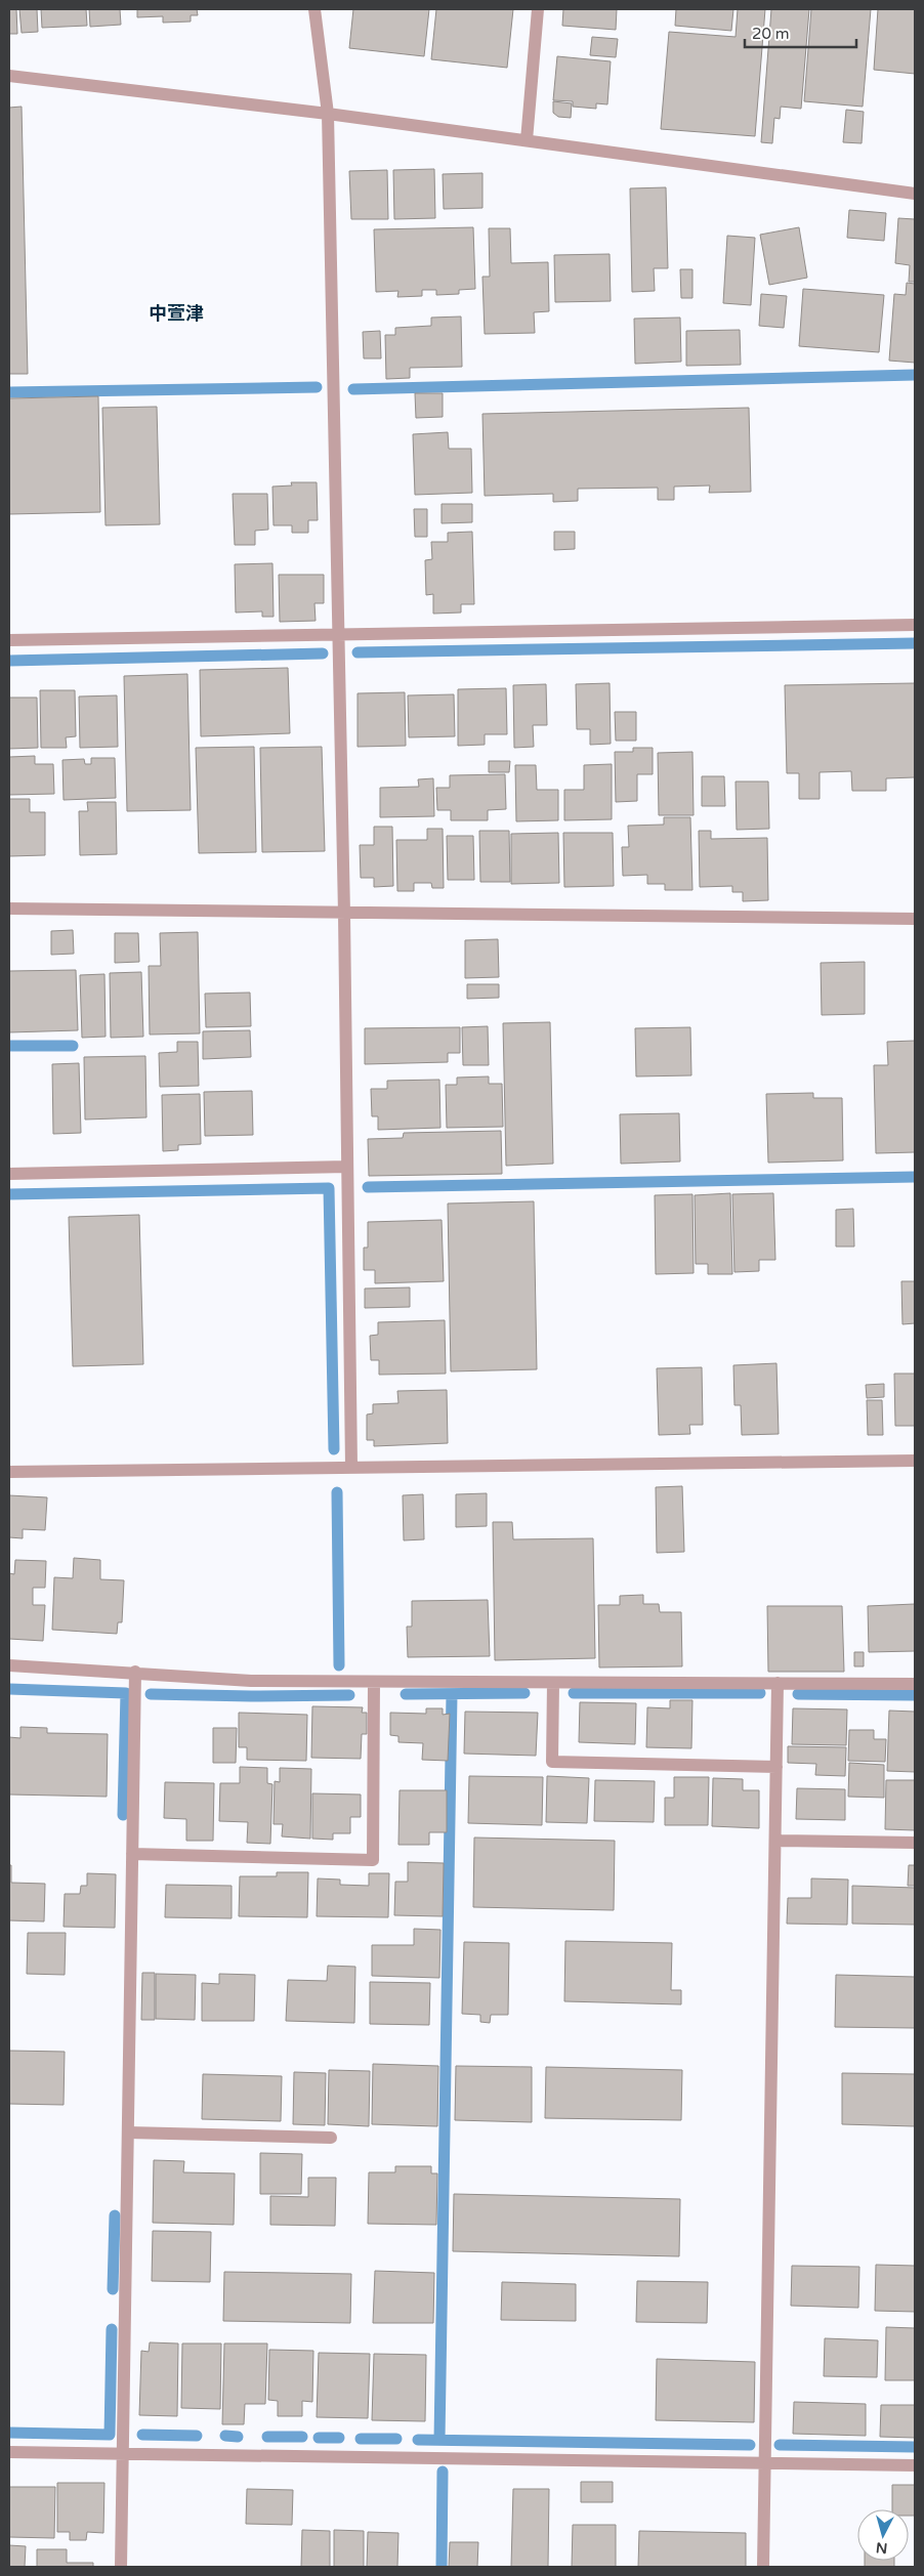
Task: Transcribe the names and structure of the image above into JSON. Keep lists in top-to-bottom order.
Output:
{
  "districts": ["中萱津"],
  "scale_bar": "20 m",
  "north": "bottom"
}
